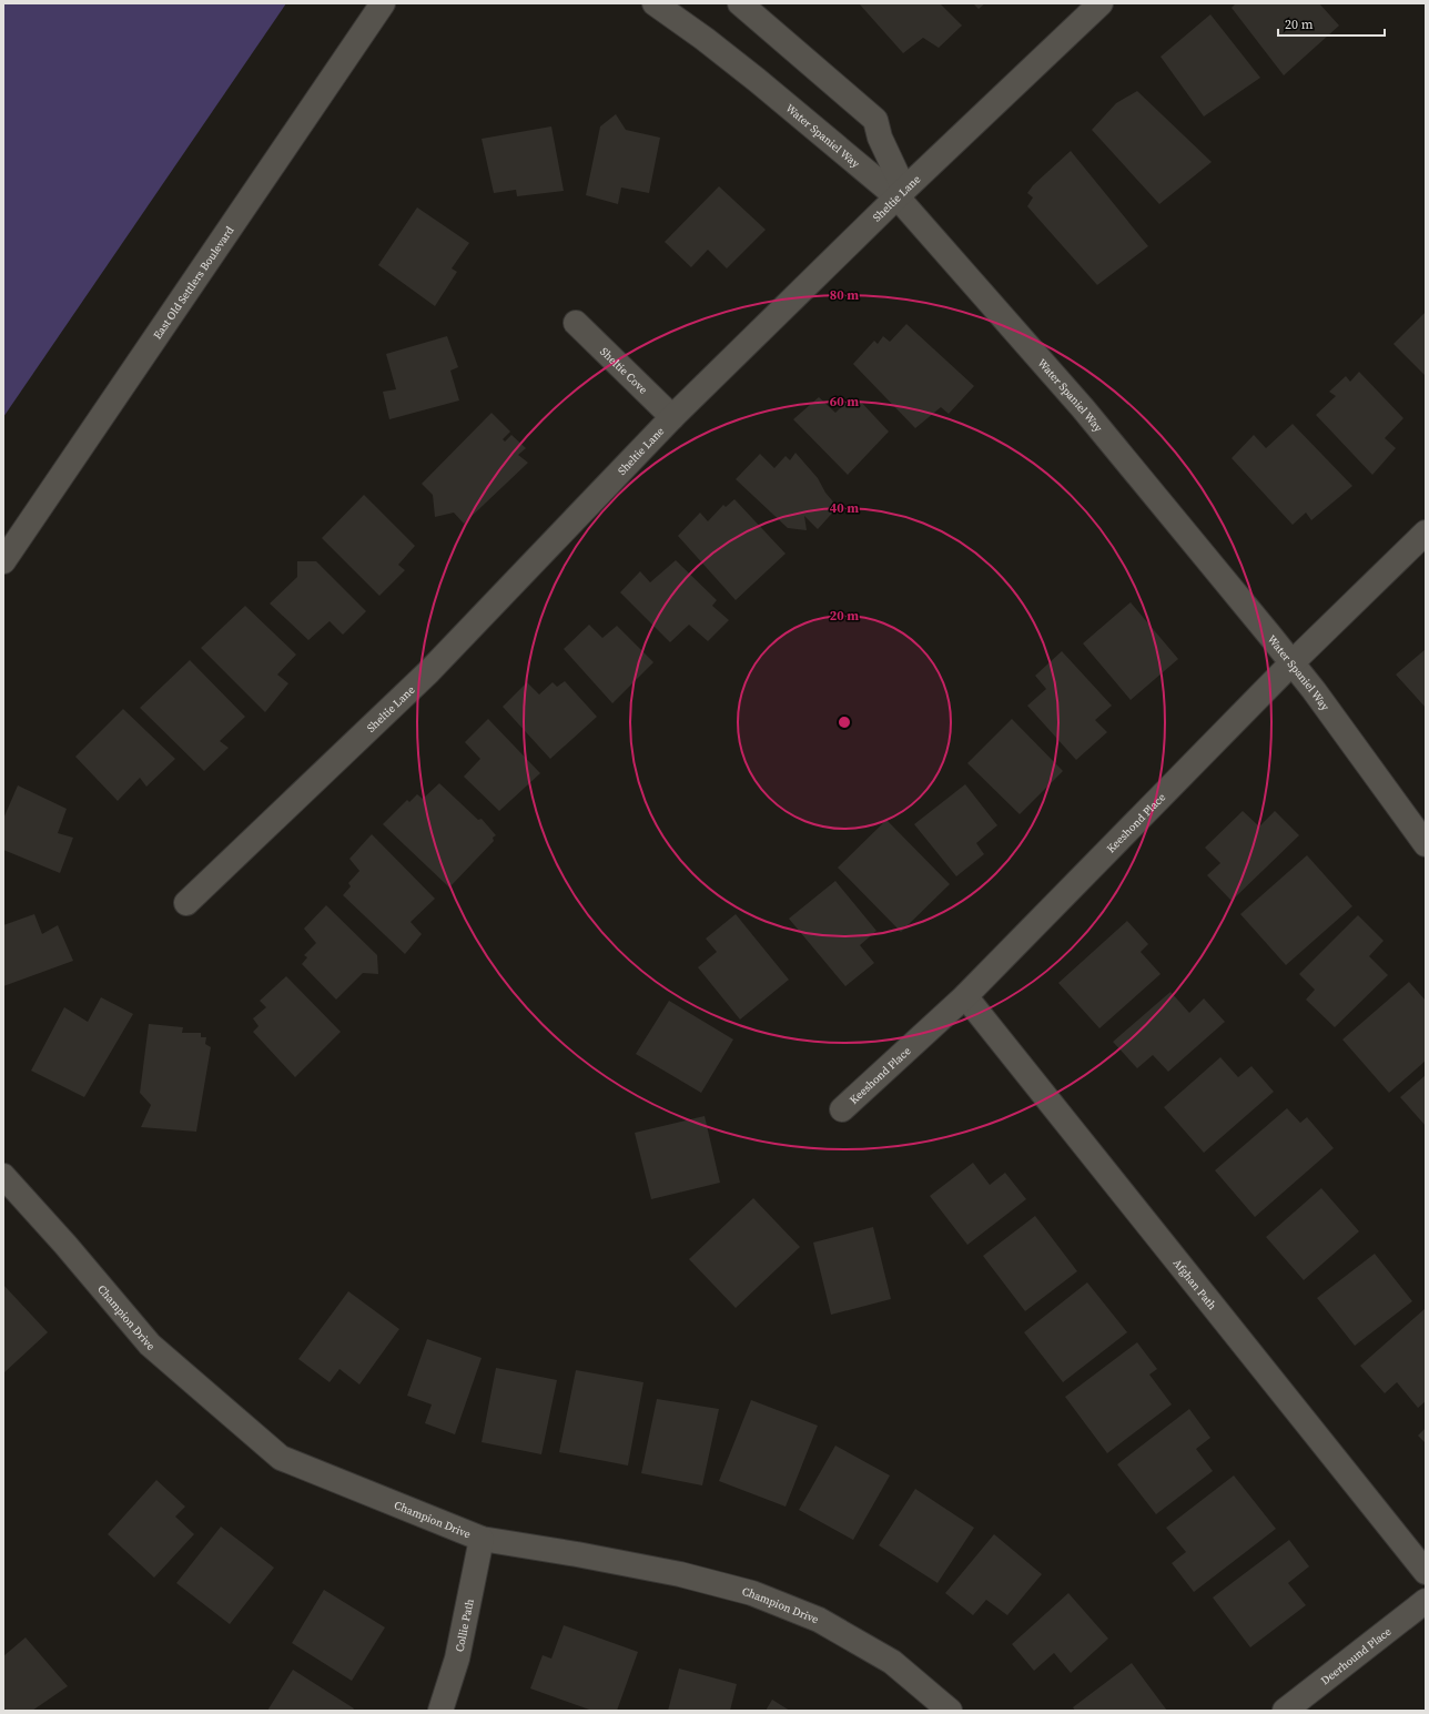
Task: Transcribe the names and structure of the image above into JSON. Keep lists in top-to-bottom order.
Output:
{
  "streets": {
    "street": [
      "Water Spaniel Way",
      "Sheltie Lane",
      "East Old Settlers Boulevard",
      "Sheltie Cove",
      "Keeshond Place",
      "Afghan Path",
      "Champion Drive",
      "Collie Path",
      "Deerhound Place"
    ]
  },
  "crossings": [
    ["Water Spaniel Way", "Sheltie Lane"],
    ["Water Spaniel Way", "Keeshond Place"],
    ["Sheltie Lane", "Sheltie Cove"],
    ["Keeshond Place", "Afghan Path"],
    ["Champion Drive", "Collie Path"]
  ],
  "scale_bar": "20 m",
  "rings": [
    "80 m",
    "60 m",
    "40 m",
    "20 m"
  ]
}
